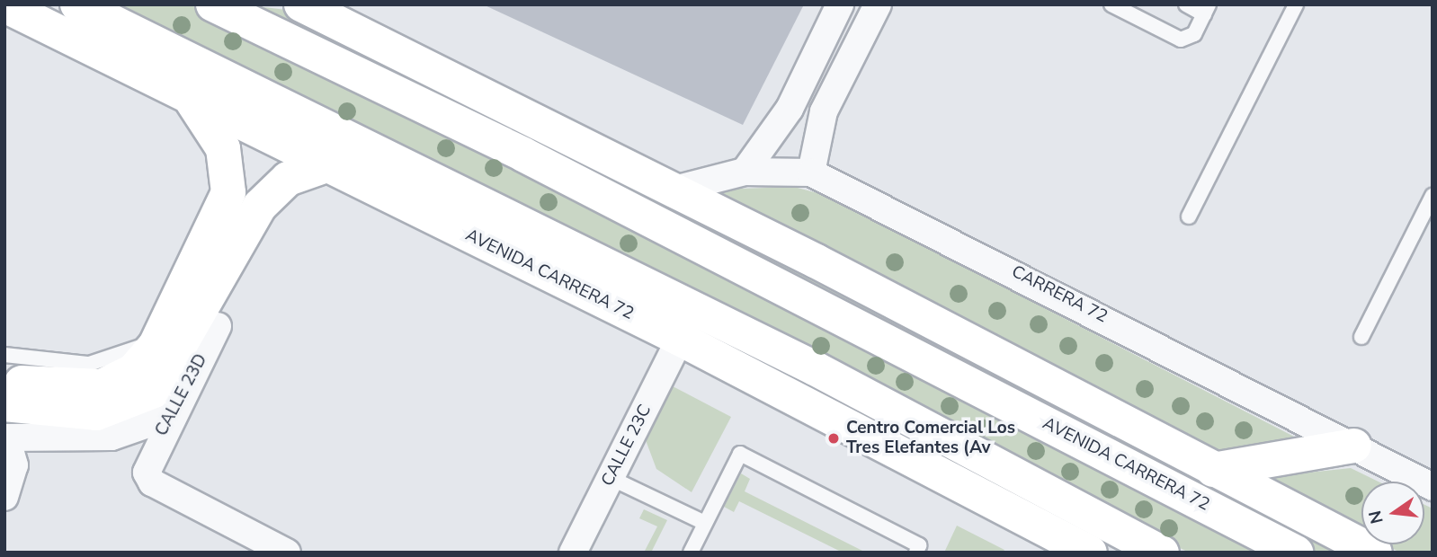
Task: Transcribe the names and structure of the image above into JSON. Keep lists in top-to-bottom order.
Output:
{
  "streets": {
    "highway": ["AVENIDA CARRERA 72"],
    "street": ["CARRERA 72", "CALLE 23D", "CALLE 23C"]
  },
  "crossings": [
    ["AVENIDA CARRERA 72", "CARRERA 72"],
    ["AVENIDA CARRERA 72", "CALLE 23C"]
  ],
  "places": ["Centro Comercial Los Tres Elefantes (Av"],
  "north": "left"
}
